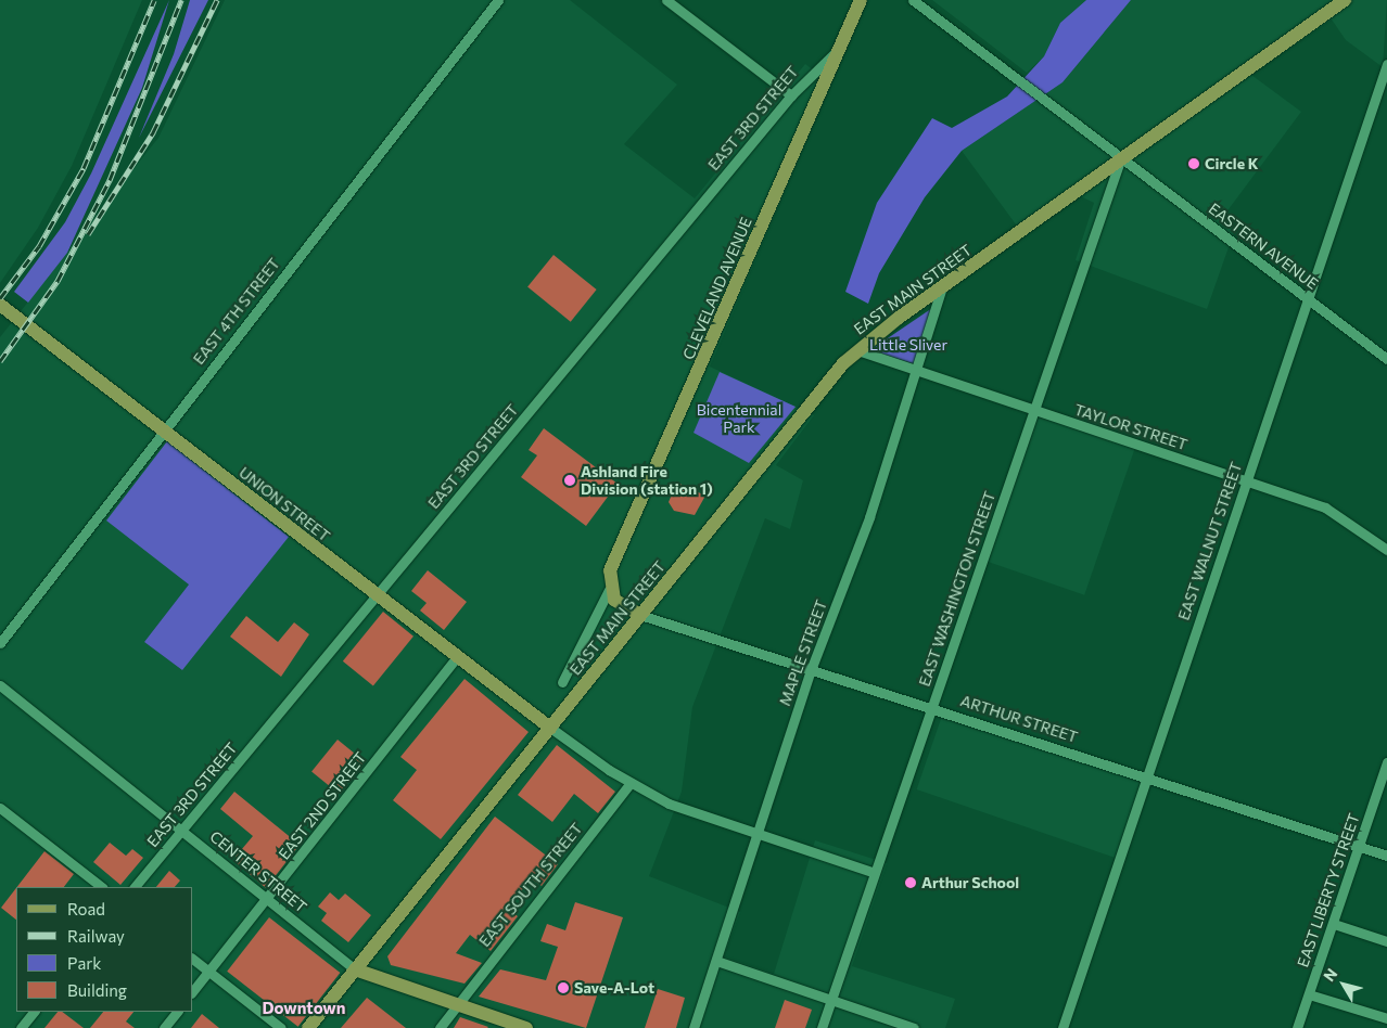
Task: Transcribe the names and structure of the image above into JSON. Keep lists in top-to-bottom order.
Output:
{
  "streets": {
    "main road": [
      "CLEVELAND AVENUE",
      "EAST MAIN STREET",
      "UNION STREET",
      "CENTER STREET"
    ],
    "street": [
      "EAST 3RD STREET",
      "EASTERN AVENUE",
      "EAST 4TH STREET",
      "TAYLOR STREET",
      "EAST WALNUT STREET",
      "EAST WASHINGTON STREET",
      "MAPLE STREET",
      "ARTHUR STREET",
      "EAST 2ND STREET",
      "EAST SOUTH STREET",
      "EAST LIBERTY STREET"
    ]
  },
  "crossings": [
    ["EAST 3RD STREET", "CLEVELAND AVENUE"],
    ["EAST 3RD STREET", "UNION STREET"],
    ["EAST 3RD STREET", "CENTER STREET"],
    ["EASTERN AVENUE", "EAST MAIN STREET"],
    ["EASTERN AVENUE", "EAST WALNUT STREET"],
    ["EASTERN AVENUE", "EAST WASHINGTON STREET"],
    ["EAST MAIN STREET", "TAYLOR STREET"],
    ["EAST MAIN STREET", "UNION STREET"],
    ["EAST MAIN STREET", "EAST WASHINGTON STREET"],
    ["EAST MAIN STREET", "MAPLE STREET"],
    ["EAST MAIN STREET", "ARTHUR STREET"],
    ["EAST MAIN STREET", "CENTER STREET"],
    ["EAST 4TH STREET", "UNION STREET"],
    ["TAYLOR STREET", "EAST WALNUT STREET"],
    ["TAYLOR STREET", "EAST WASHINGTON STREET"],
    ["TAYLOR STREET", "MAPLE STREET"],
    ["UNION STREET", "EAST 2ND STREET"],
    ["EAST WALNUT STREET", "ARTHUR STREET"],
    ["EAST WASHINGTON STREET", "ARTHUR STREET"],
    ["MAPLE STREET", "ARTHUR STREET"],
    ["ARTHUR STREET", "EAST LIBERTY STREET"],
    ["EAST 2ND STREET", "CENTER STREET"],
    ["CENTER STREET", "EAST SOUTH STREET"]
  ],
  "districts": ["Downtown"],
  "parks": ["Little Sliver", "Bicentennial Park"],
  "places": [
    "Circle K",
    "Ashland Fire Division (station 1)",
    "Arthur School",
    "Save-A-Lot"
  ],
  "legend": [
    "Road",
    "Railway",
    "Park",
    "Building"
  ],
  "north": "top left"
}
